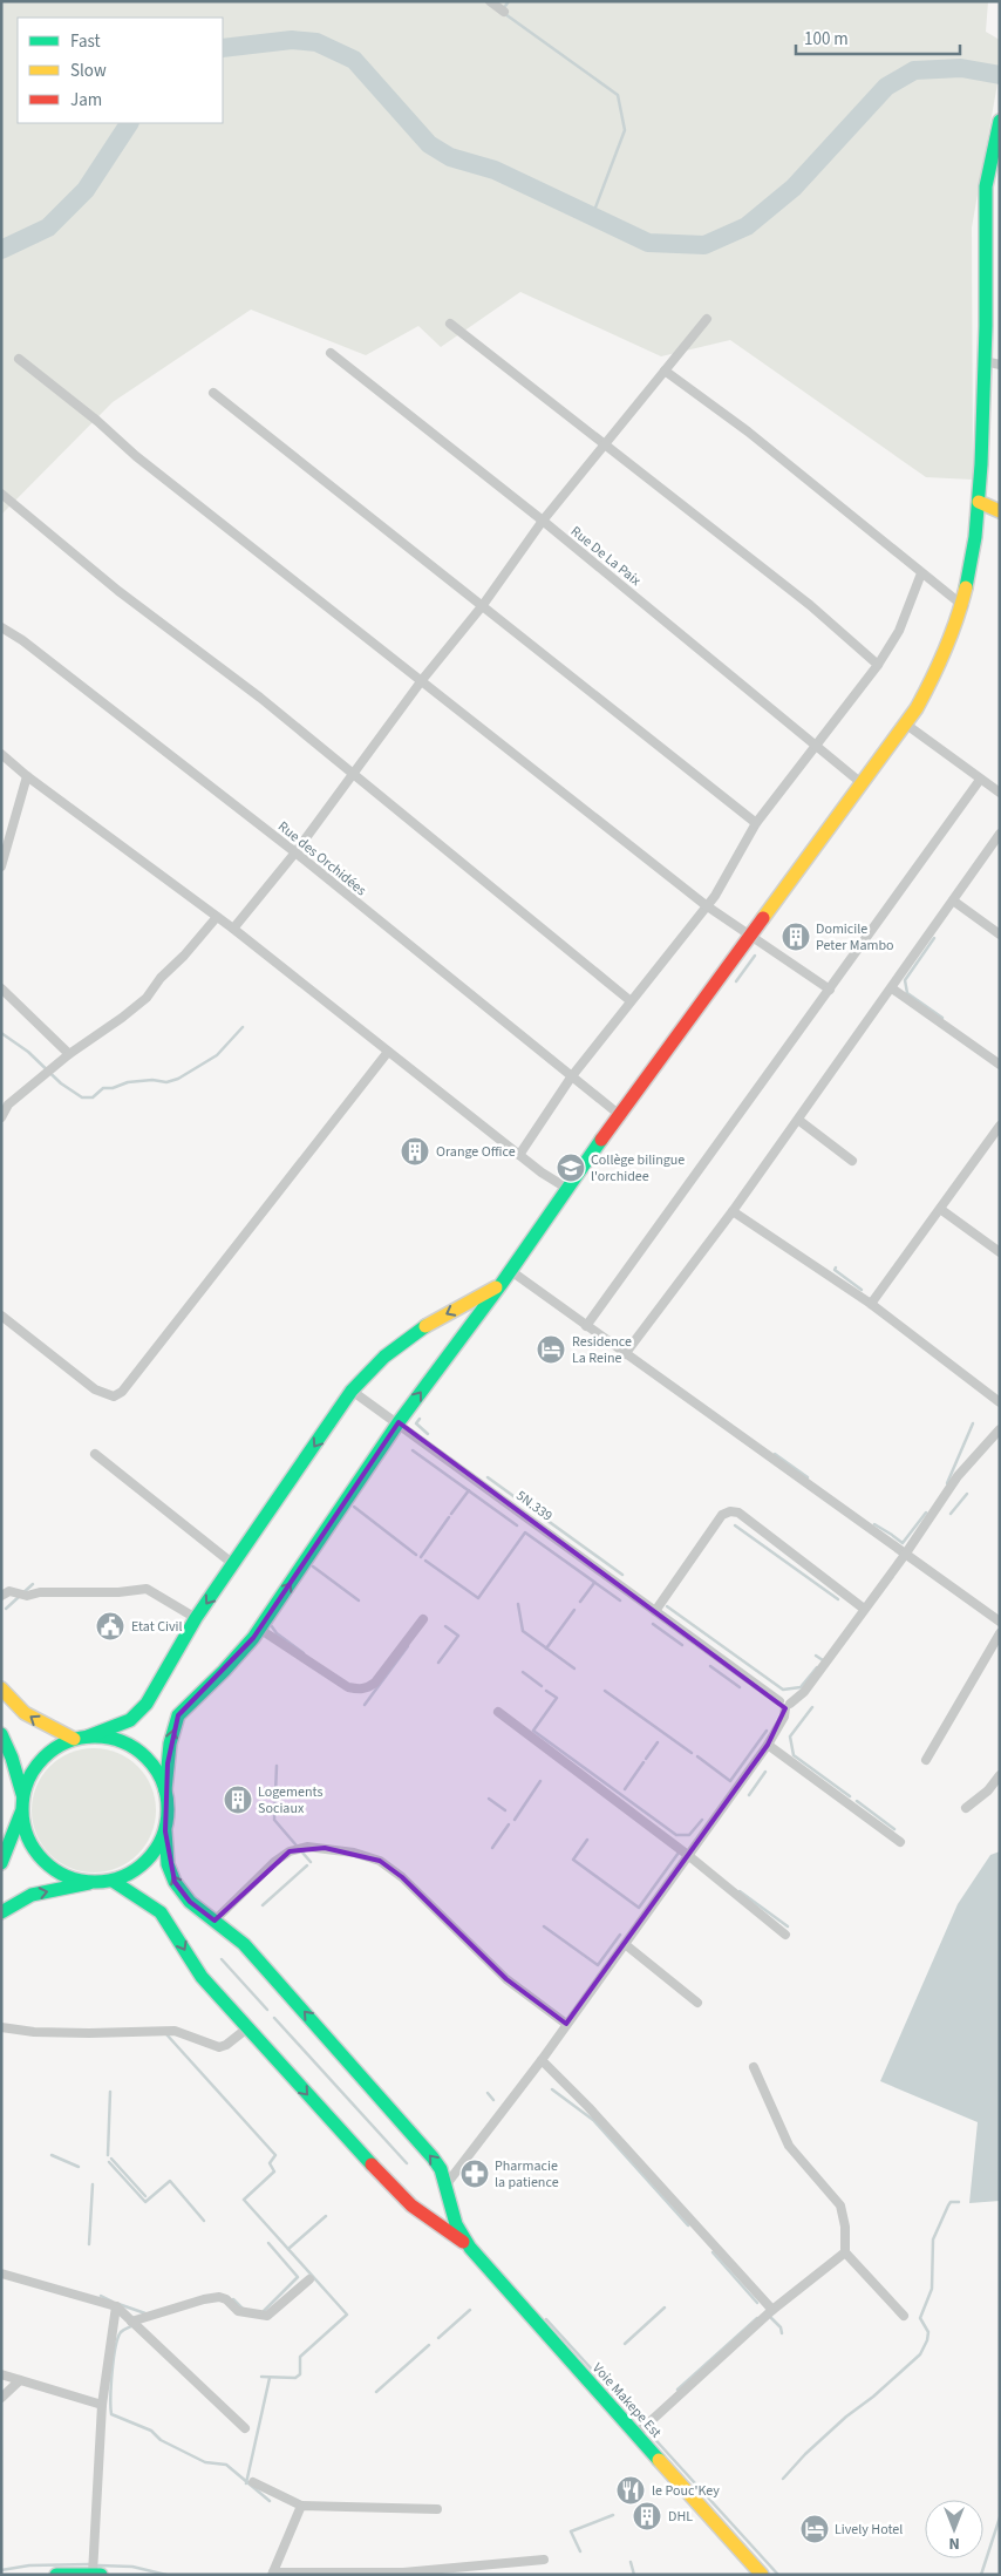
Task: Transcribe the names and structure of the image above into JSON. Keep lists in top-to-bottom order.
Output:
{
  "streets": {
    "main road": ["Voie Makepe Est"],
    "street": ["Rue De La Paix", "Rue des Orchidées", "5N.339"]
  },
  "places": {
    "building": [
      "Domicile Peter Mambo",
      "Orange Office",
      "Logements Sociaux",
      "DHL"
    ],
    "school or university": ["Collège bilingue l'orchidee"],
    "hotel": ["Residence La Reine", "Lively Hotel"],
    "public building": ["Etat Civil"],
    "pharmacy": ["Pharmacie la patience"],
    "restaurant": ["le Pouc'Key"]
  },
  "legend": ["Fast", "Slow", "Jam"],
  "scale_bar": "100 m",
  "north": "bottom"
}
